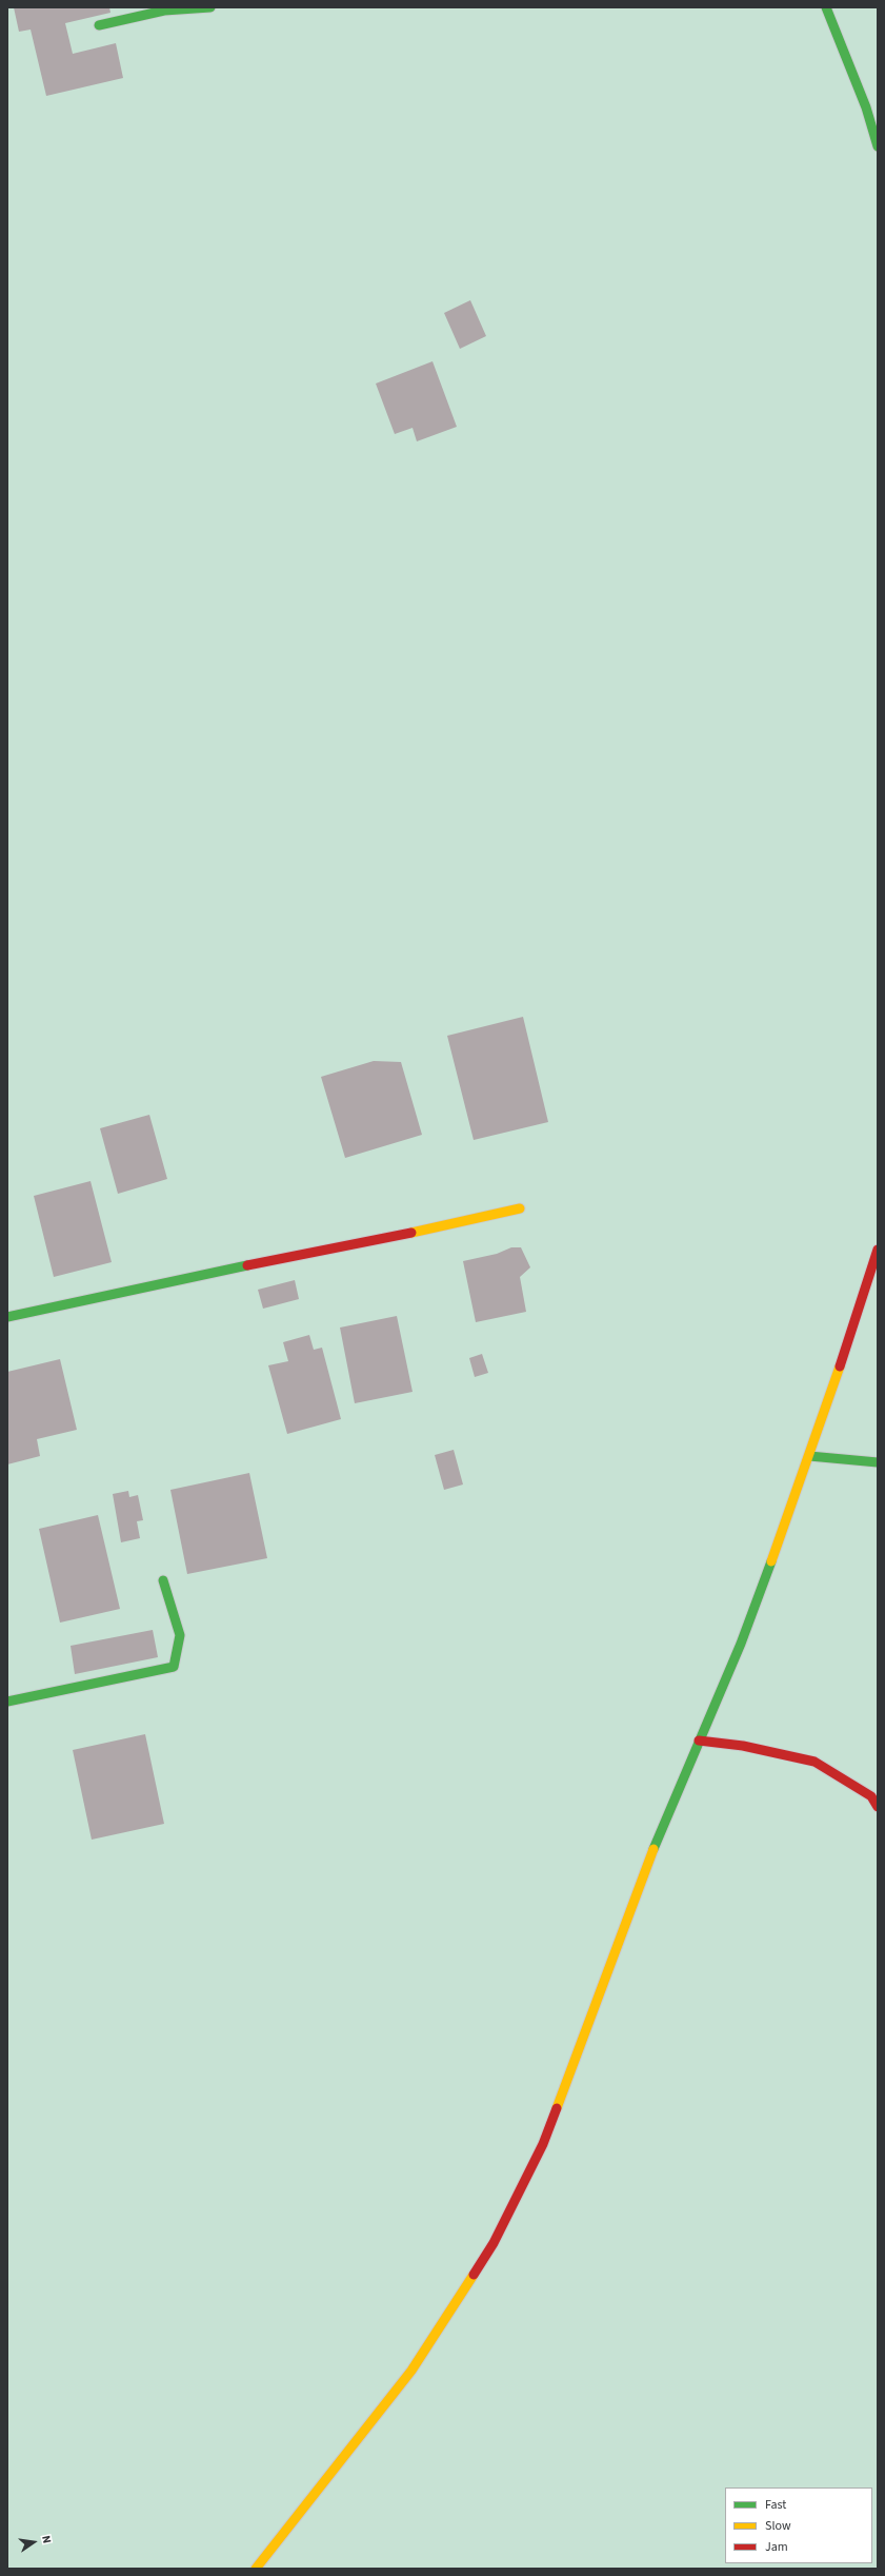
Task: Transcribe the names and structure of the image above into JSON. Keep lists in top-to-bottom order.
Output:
{
  "legend": ["Fast", "Slow", "Jam"],
  "north": "right"
}
